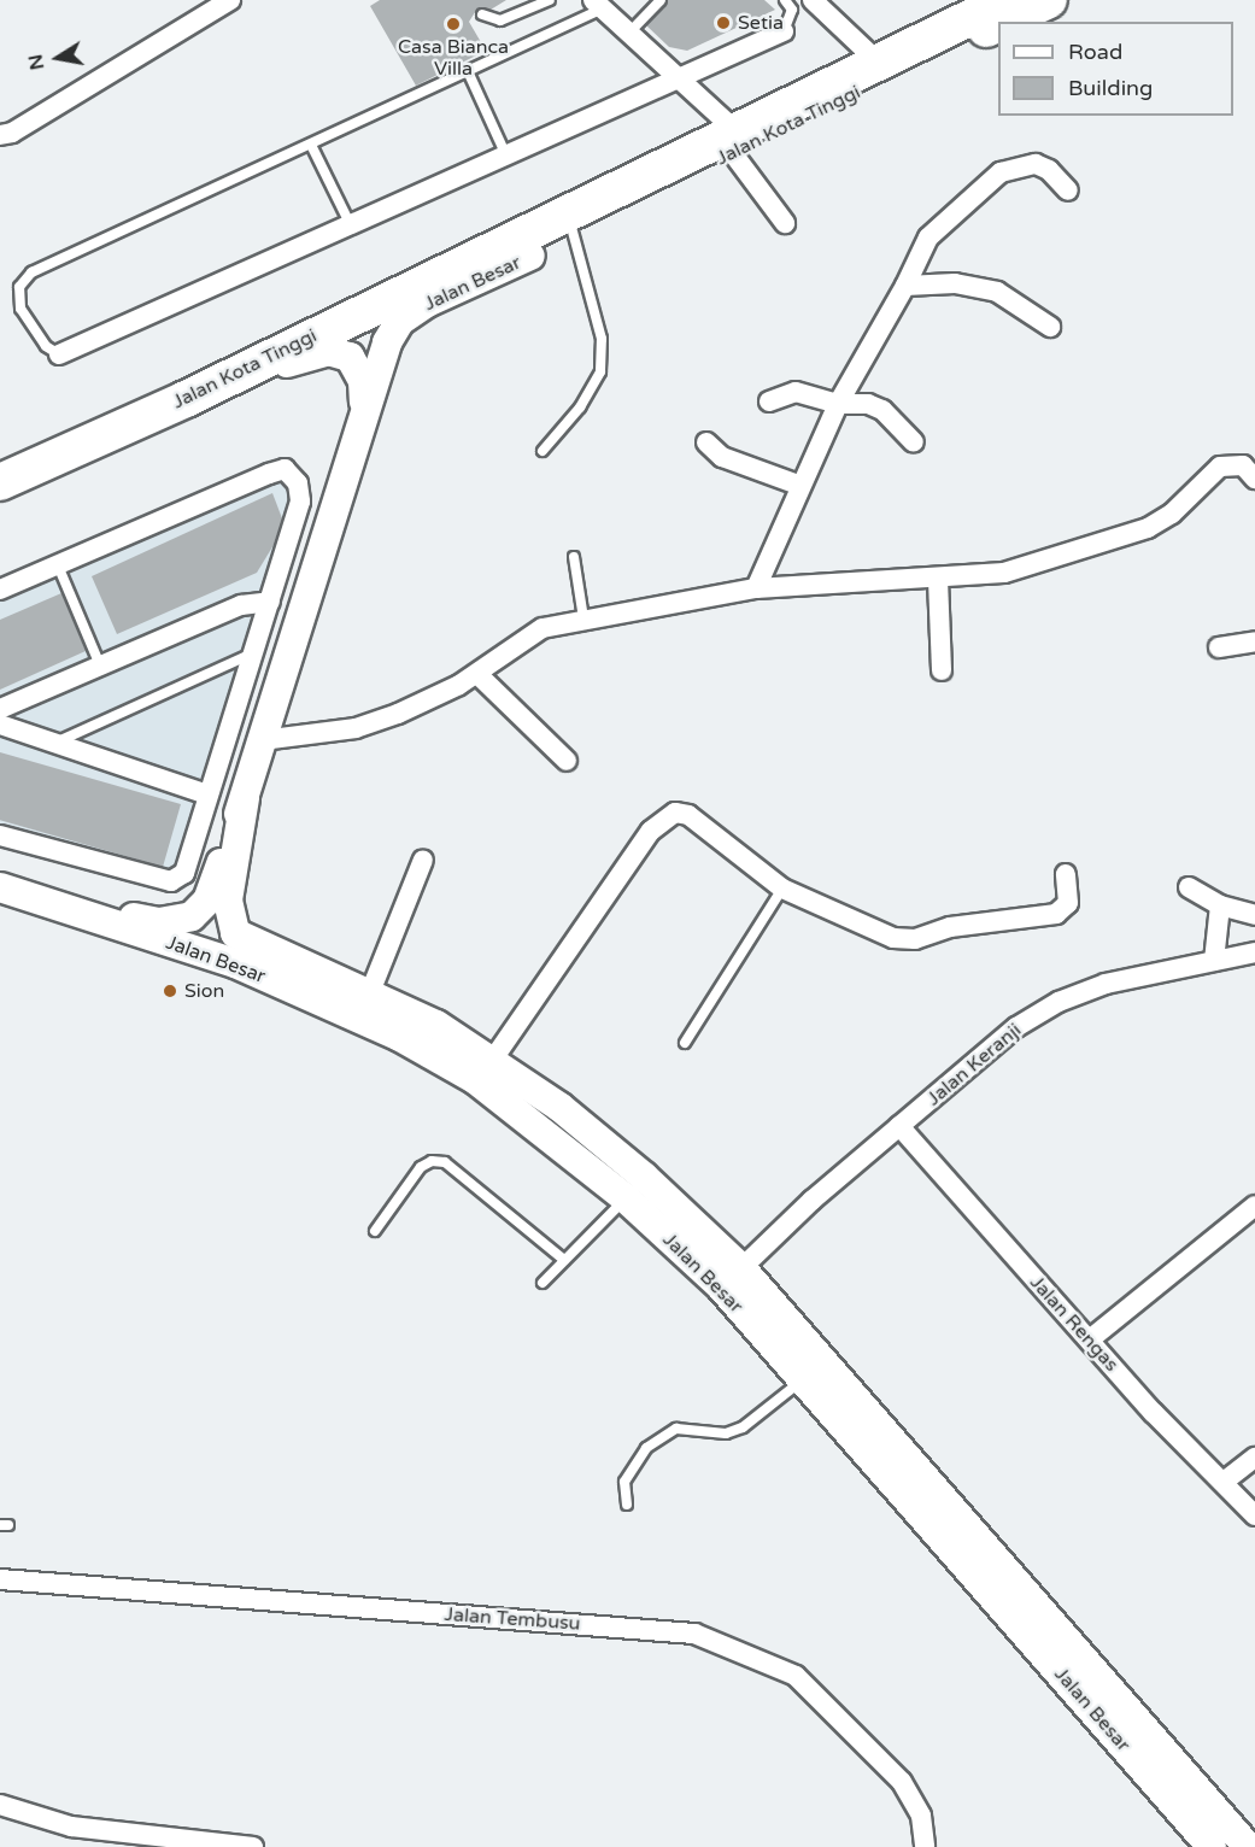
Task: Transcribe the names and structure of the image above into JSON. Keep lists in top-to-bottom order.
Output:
{
  "streets": {
    "highway": ["Jalan Kota Tinggi"],
    "main road": ["Jalan Besar"],
    "street": ["Jalan Keranji", "Jalan Rengas", "Jalan Tembusu"]
  },
  "crossings": [
    ["Jalan Kota Tinggi", "Jalan Besar"],
    ["Jalan Besar", "Jalan Keranji"],
    ["Jalan Keranji", "Jalan Rengas"]
  ],
  "places": ["Setia", "Casa Bianca Villa", "Sion"],
  "legend": ["Road", "Building"],
  "north": "left"
}
